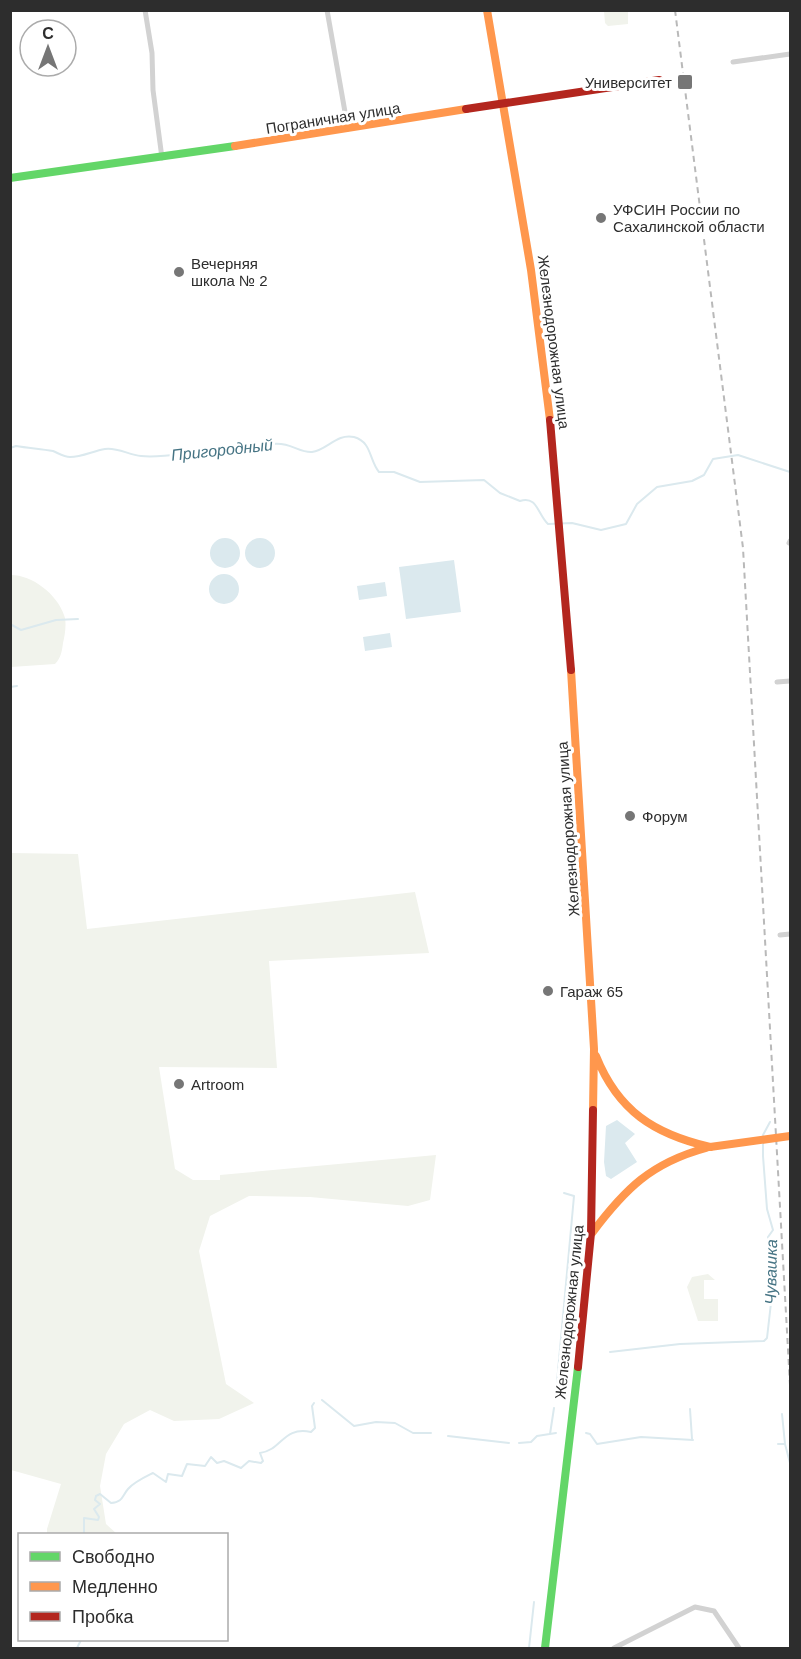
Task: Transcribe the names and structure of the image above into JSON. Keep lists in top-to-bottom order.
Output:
{
  "streets": {
    "main road": ["Пограничная улица", "Железнодорожная улица"]
  },
  "crossings": [
    ["Пограничная улица", "Железнодорожная улица"]
  ],
  "water": ["Пригородный", "Чувашка"],
  "places": {
    "transit": ["Университет"],
    "other": [
      "УФСИН России по Сахалинской области",
      "Вечерняя школа № 2",
      "Форум",
      "Гараж 65",
      "Artroom"
    ]
  },
  "legend": ["Свободно", "Медленно", "Пробка"],
  "north": "top"
}
